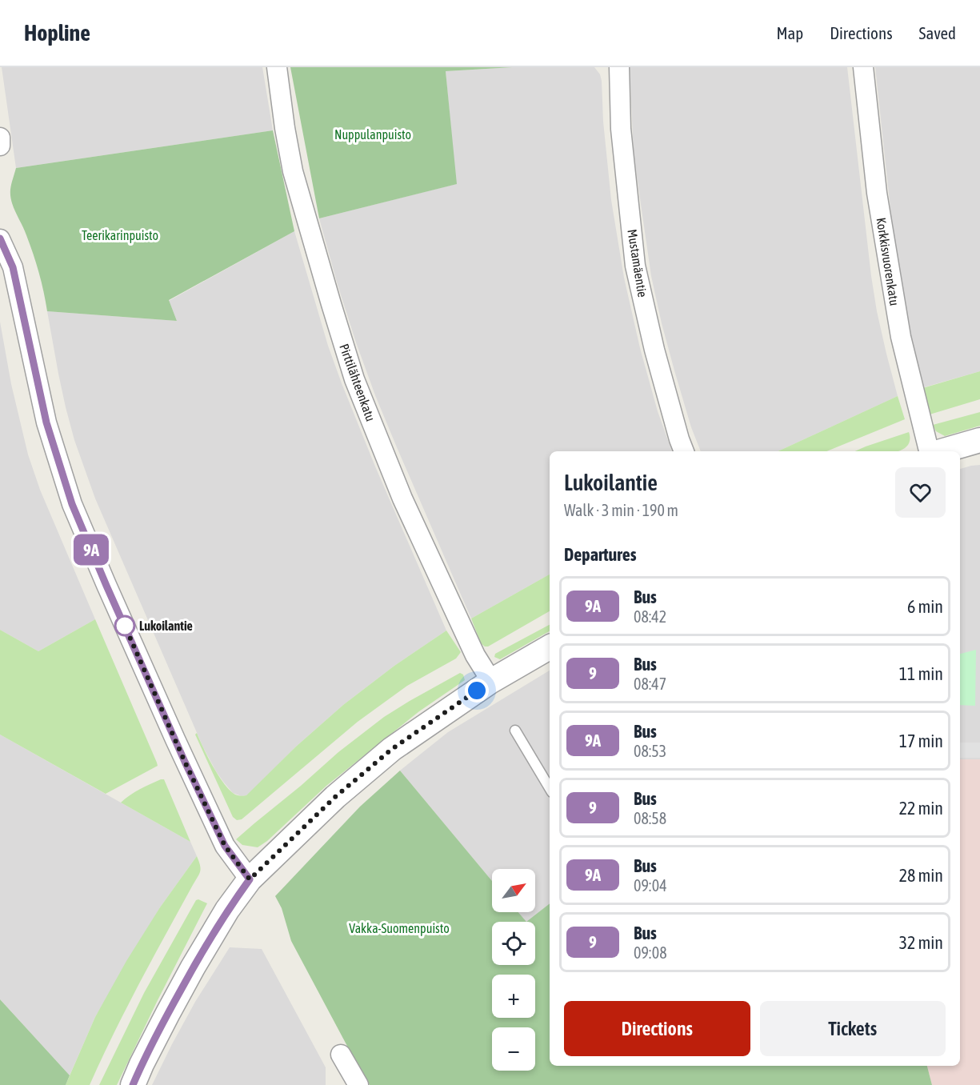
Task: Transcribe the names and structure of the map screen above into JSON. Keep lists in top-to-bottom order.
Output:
{
  "streets": {
    "street": ["Korkkisvuorenkatu", "Mustamäentie", "Pirttilähteenkatu"]
  },
  "parks": ["Nuppulanpuisto", "Teerikarinpuisto", "Vakka-Suomenpuisto"],
  "places": ["Lukoilantie"],
  "lines": ["bus line 9A"],
  "north": "top right",
  "page": {
    "header": "Hopline",
    "nav": ["Map", "Directions", "Saved"],
    "on_map": "9A",
    "heading": [
      ["Lukoilantie", "Walk · 3 min · 190 m"],
      "Departures"
    ],
    "list": [
      {
        "mark": "9A",
        "name": "Bus",
        "note": "08:42",
        "value": "6 min"
      },
      {
        "mark": "9",
        "name": "Bus",
        "note": "08:47",
        "value": "11 min"
      },
      {
        "mark": "9A",
        "name": "Bus",
        "note": "08:53",
        "value": "17 min"
      },
      {
        "mark": "9",
        "name": "Bus",
        "note": "08:58",
        "value": "22 min"
      },
      {
        "mark": "9A",
        "name": "Bus",
        "note": "09:04",
        "value": "28 min"
      },
      {
        "mark": "9",
        "name": "Bus",
        "note": "09:08",
        "value": "32 min"
      }
    ],
    "map_buttons": ["+", "−"],
    "buttons": ["Directions", "Tickets"]
  }
}
